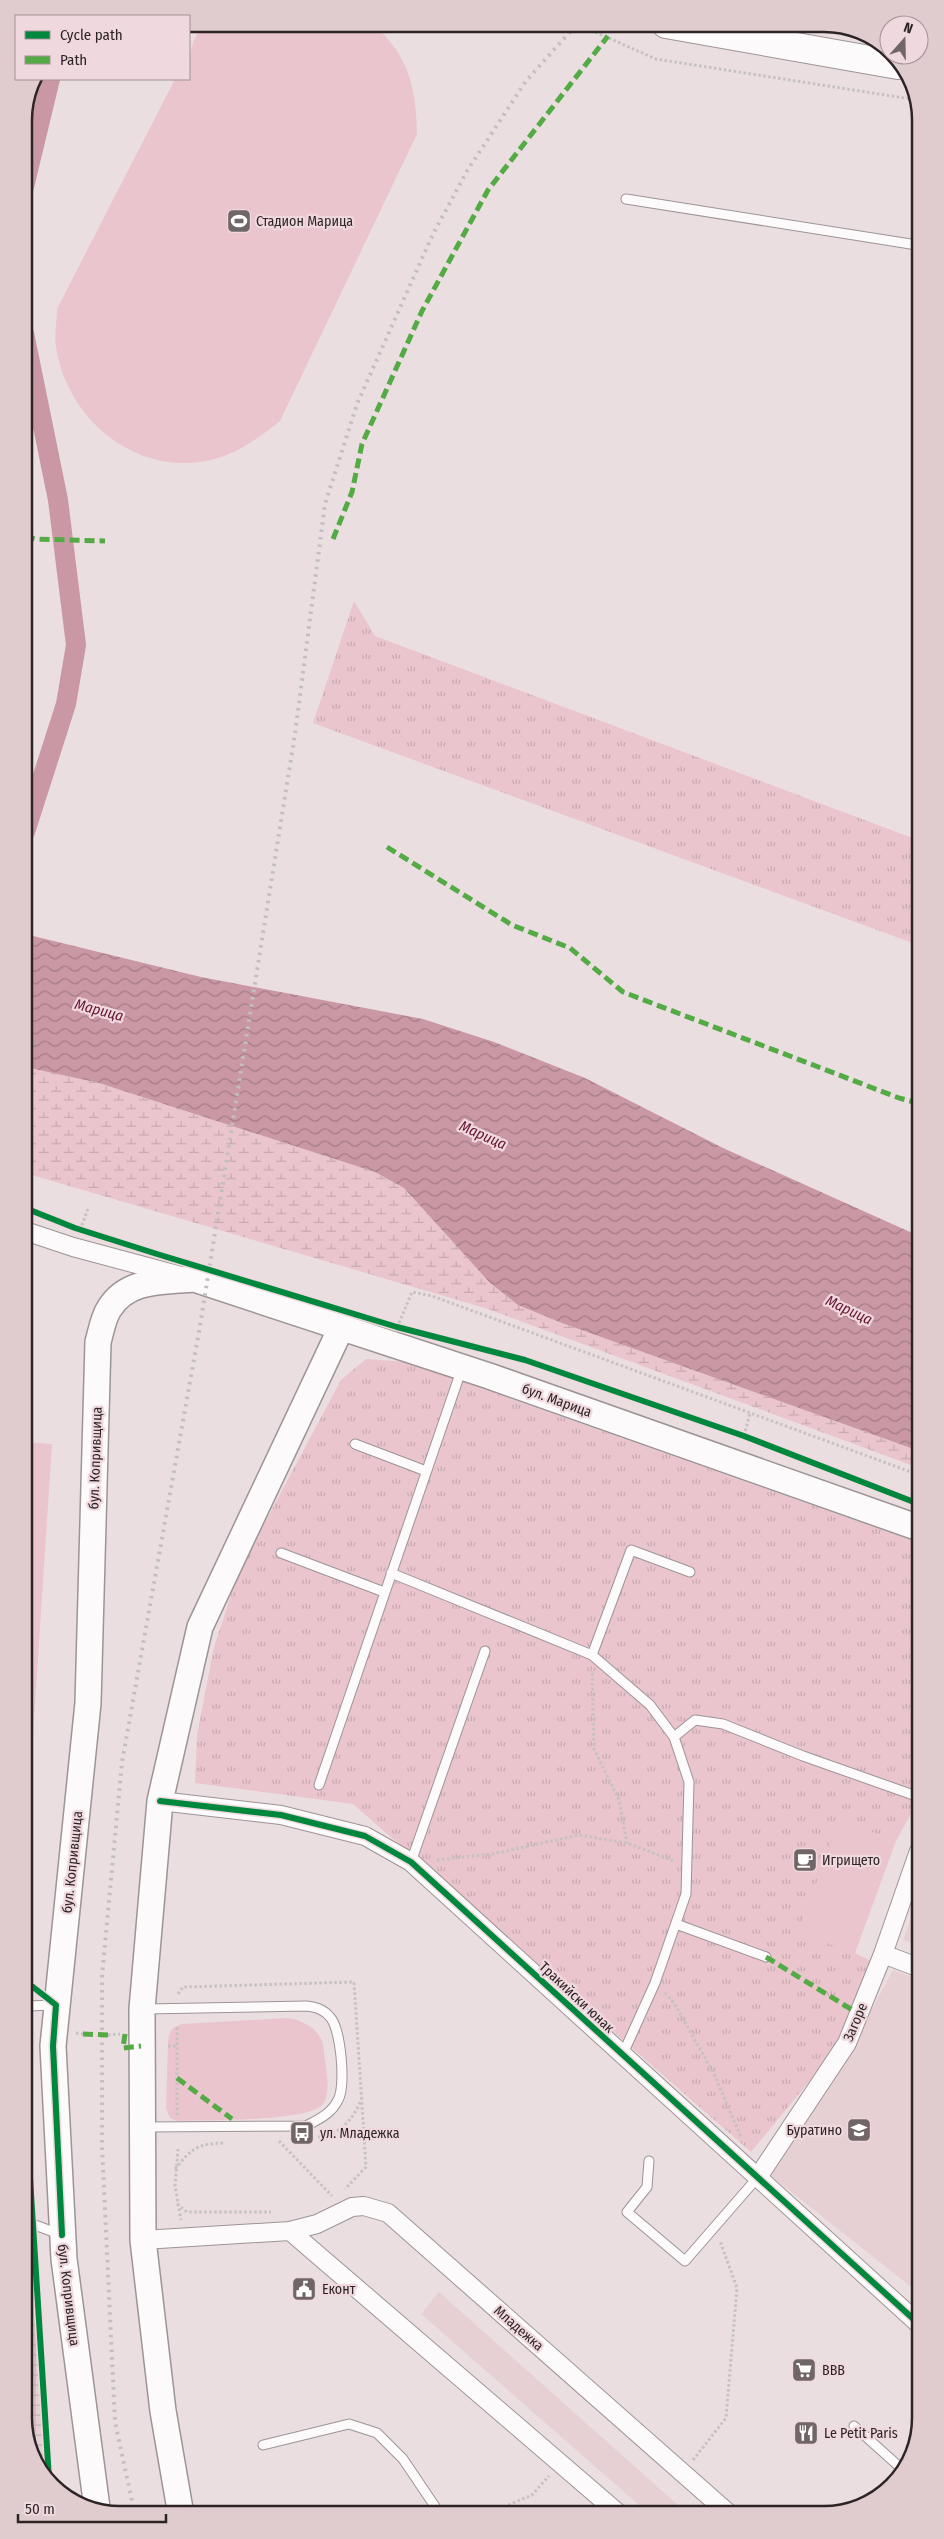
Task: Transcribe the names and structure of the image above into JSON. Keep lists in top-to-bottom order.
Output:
{
  "streets": {
    "main road": ["бул. Марица", "бул. Копривщица"],
    "street": ["Тракийски юнак", "Загоре", "Младежка"]
  },
  "crossings": [
    ["бул. Марица", "бул. Копривщица"],
    ["Тракийски юнак", "Загоре"]
  ],
  "water": ["Марица"],
  "places": {
    "sports": ["Стадион Марица"],
    "cafe": ["Игрището"],
    "school or university": ["Буратино"],
    "bus stop": ["ул. Младежка"],
    "public building": ["Еконт"],
    "supermarket": ["ВВВ"],
    "restaurant": ["Le Petit Paris"]
  },
  "legend": ["Cycle path", "Path"],
  "scale_bar": "50 m",
  "north": "top"
}
